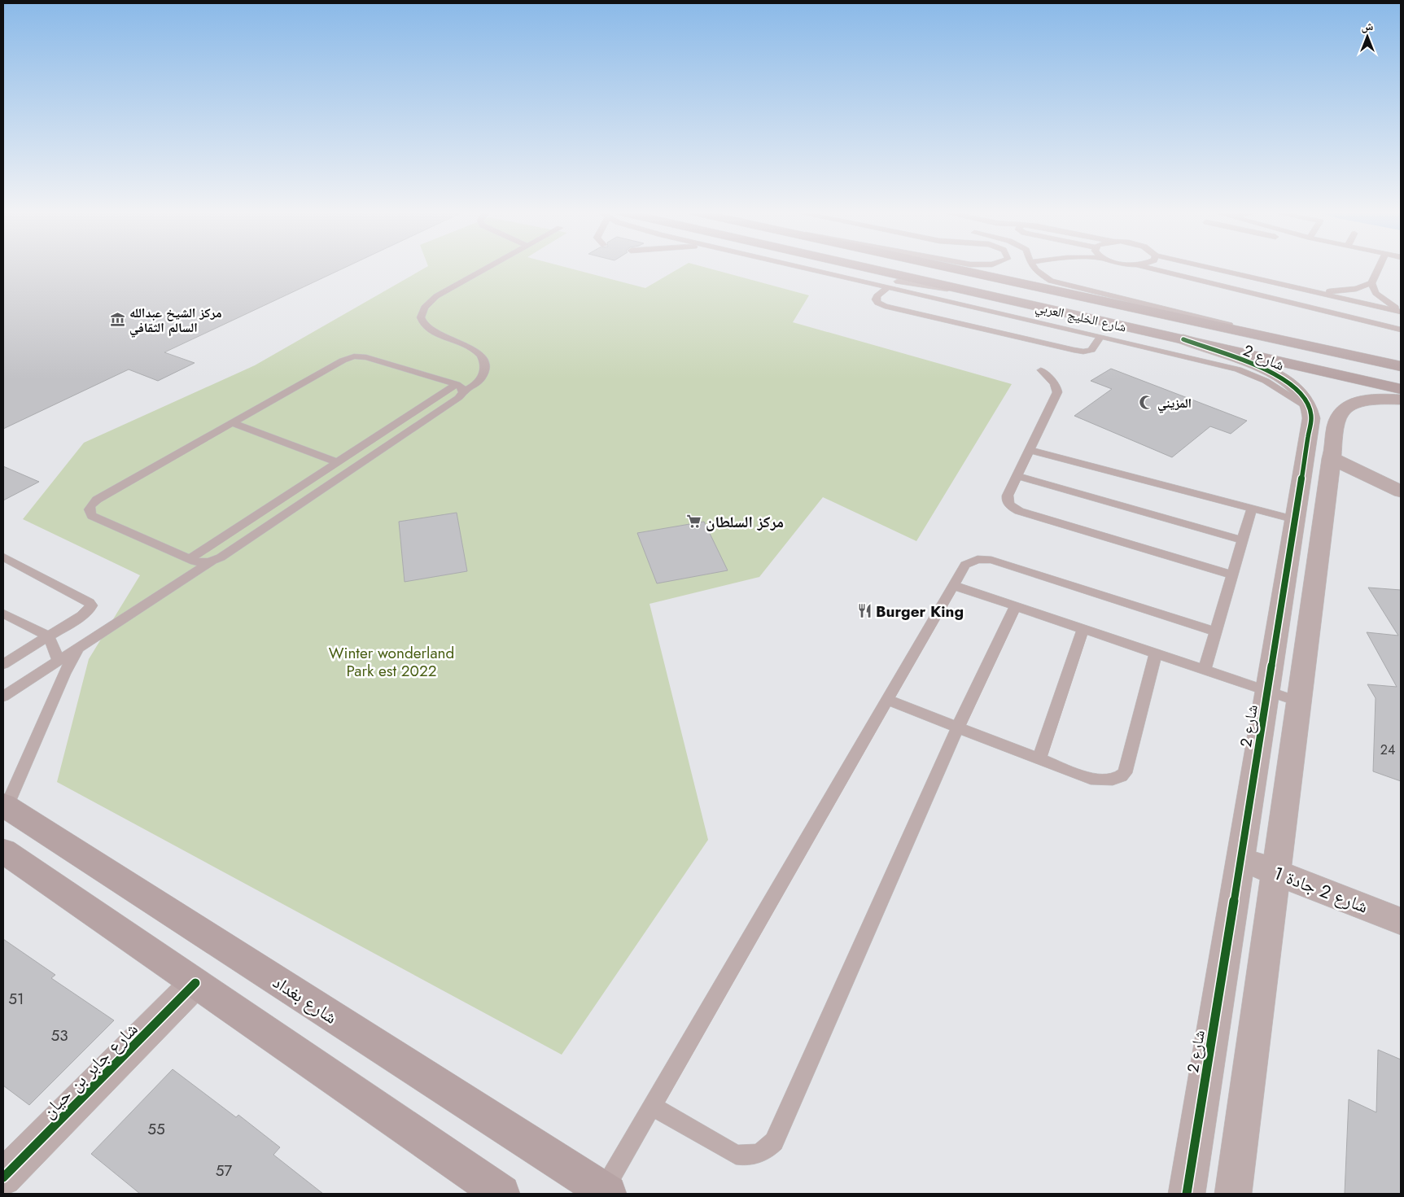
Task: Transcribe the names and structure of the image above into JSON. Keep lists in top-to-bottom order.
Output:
{
  "streets": {
    "main road": ["شارع الخليج العربي", "شارع بغداد"],
    "street": ["شارع 2", "شارع 2 جادة 1", "شارع جابر بن حيان"]
  },
  "crossings": [
    ["شارع الخليج العربي", "شارع 2"],
    ["شارع 2", "شارع 2 جادة 1"]
  ],
  "parks": ["Winter wonderland Park est 2022"],
  "places": {
    "museum": ["مركز الشيخ عبدالله السالم الثقافي"],
    "mosque": ["المزيني"],
    "supermarket": ["مركز السلطان"],
    "restaurant": ["Burger King"]
  },
  "house_numbers": [
    "24",
    "51",
    "53",
    "55",
    "57"
  ],
  "north": "top"
}
